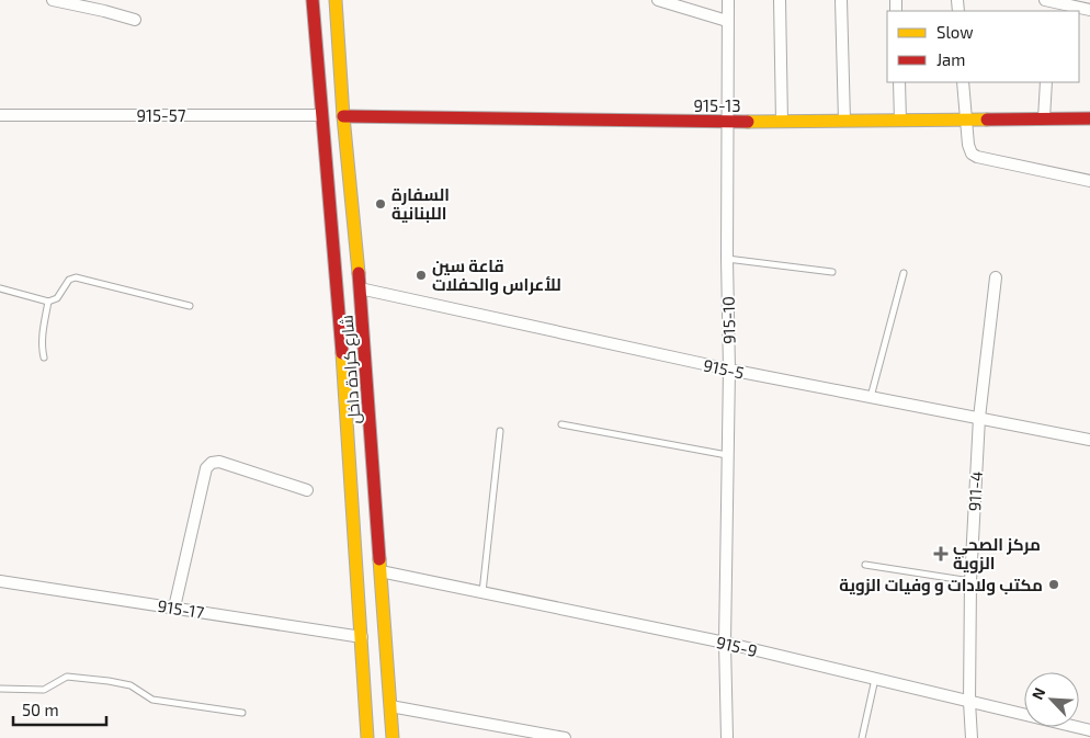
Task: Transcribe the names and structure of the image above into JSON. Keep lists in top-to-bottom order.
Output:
{
  "streets": {
    "main road": ["915-13", "شارع كرادة داخل"],
    "street": [
      "915-57",
      "915-10",
      "915-5",
      "911-4",
      "915-17",
      "915-9"
    ]
  },
  "crossings": [
    ["915-13", "915-10"],
    ["915-13", "شارع كرادة داخل"],
    ["915-57", "شارع كرادة داخل"],
    ["915-10", "915-5"],
    ["915-10", "915-9"],
    ["915-5", "شارع كرادة داخل"],
    ["915-5", "911-4"],
    ["شارع كرادة داخل", "915-17"],
    ["شارع كرادة داخل", "915-9"],
    ["911-4", "915-9"]
  ],
  "places": {
    "other": ["السفارة اللبنانية", "قاعة سين للأعراس والحفلات", "مكتب ولادات و وفيات الزوية"],
    "health": ["مركز الصحي الزوية"]
  },
  "legend": ["Slow", "Jam"],
  "scale_bar": "50 m",
  "north": "top left"
}
